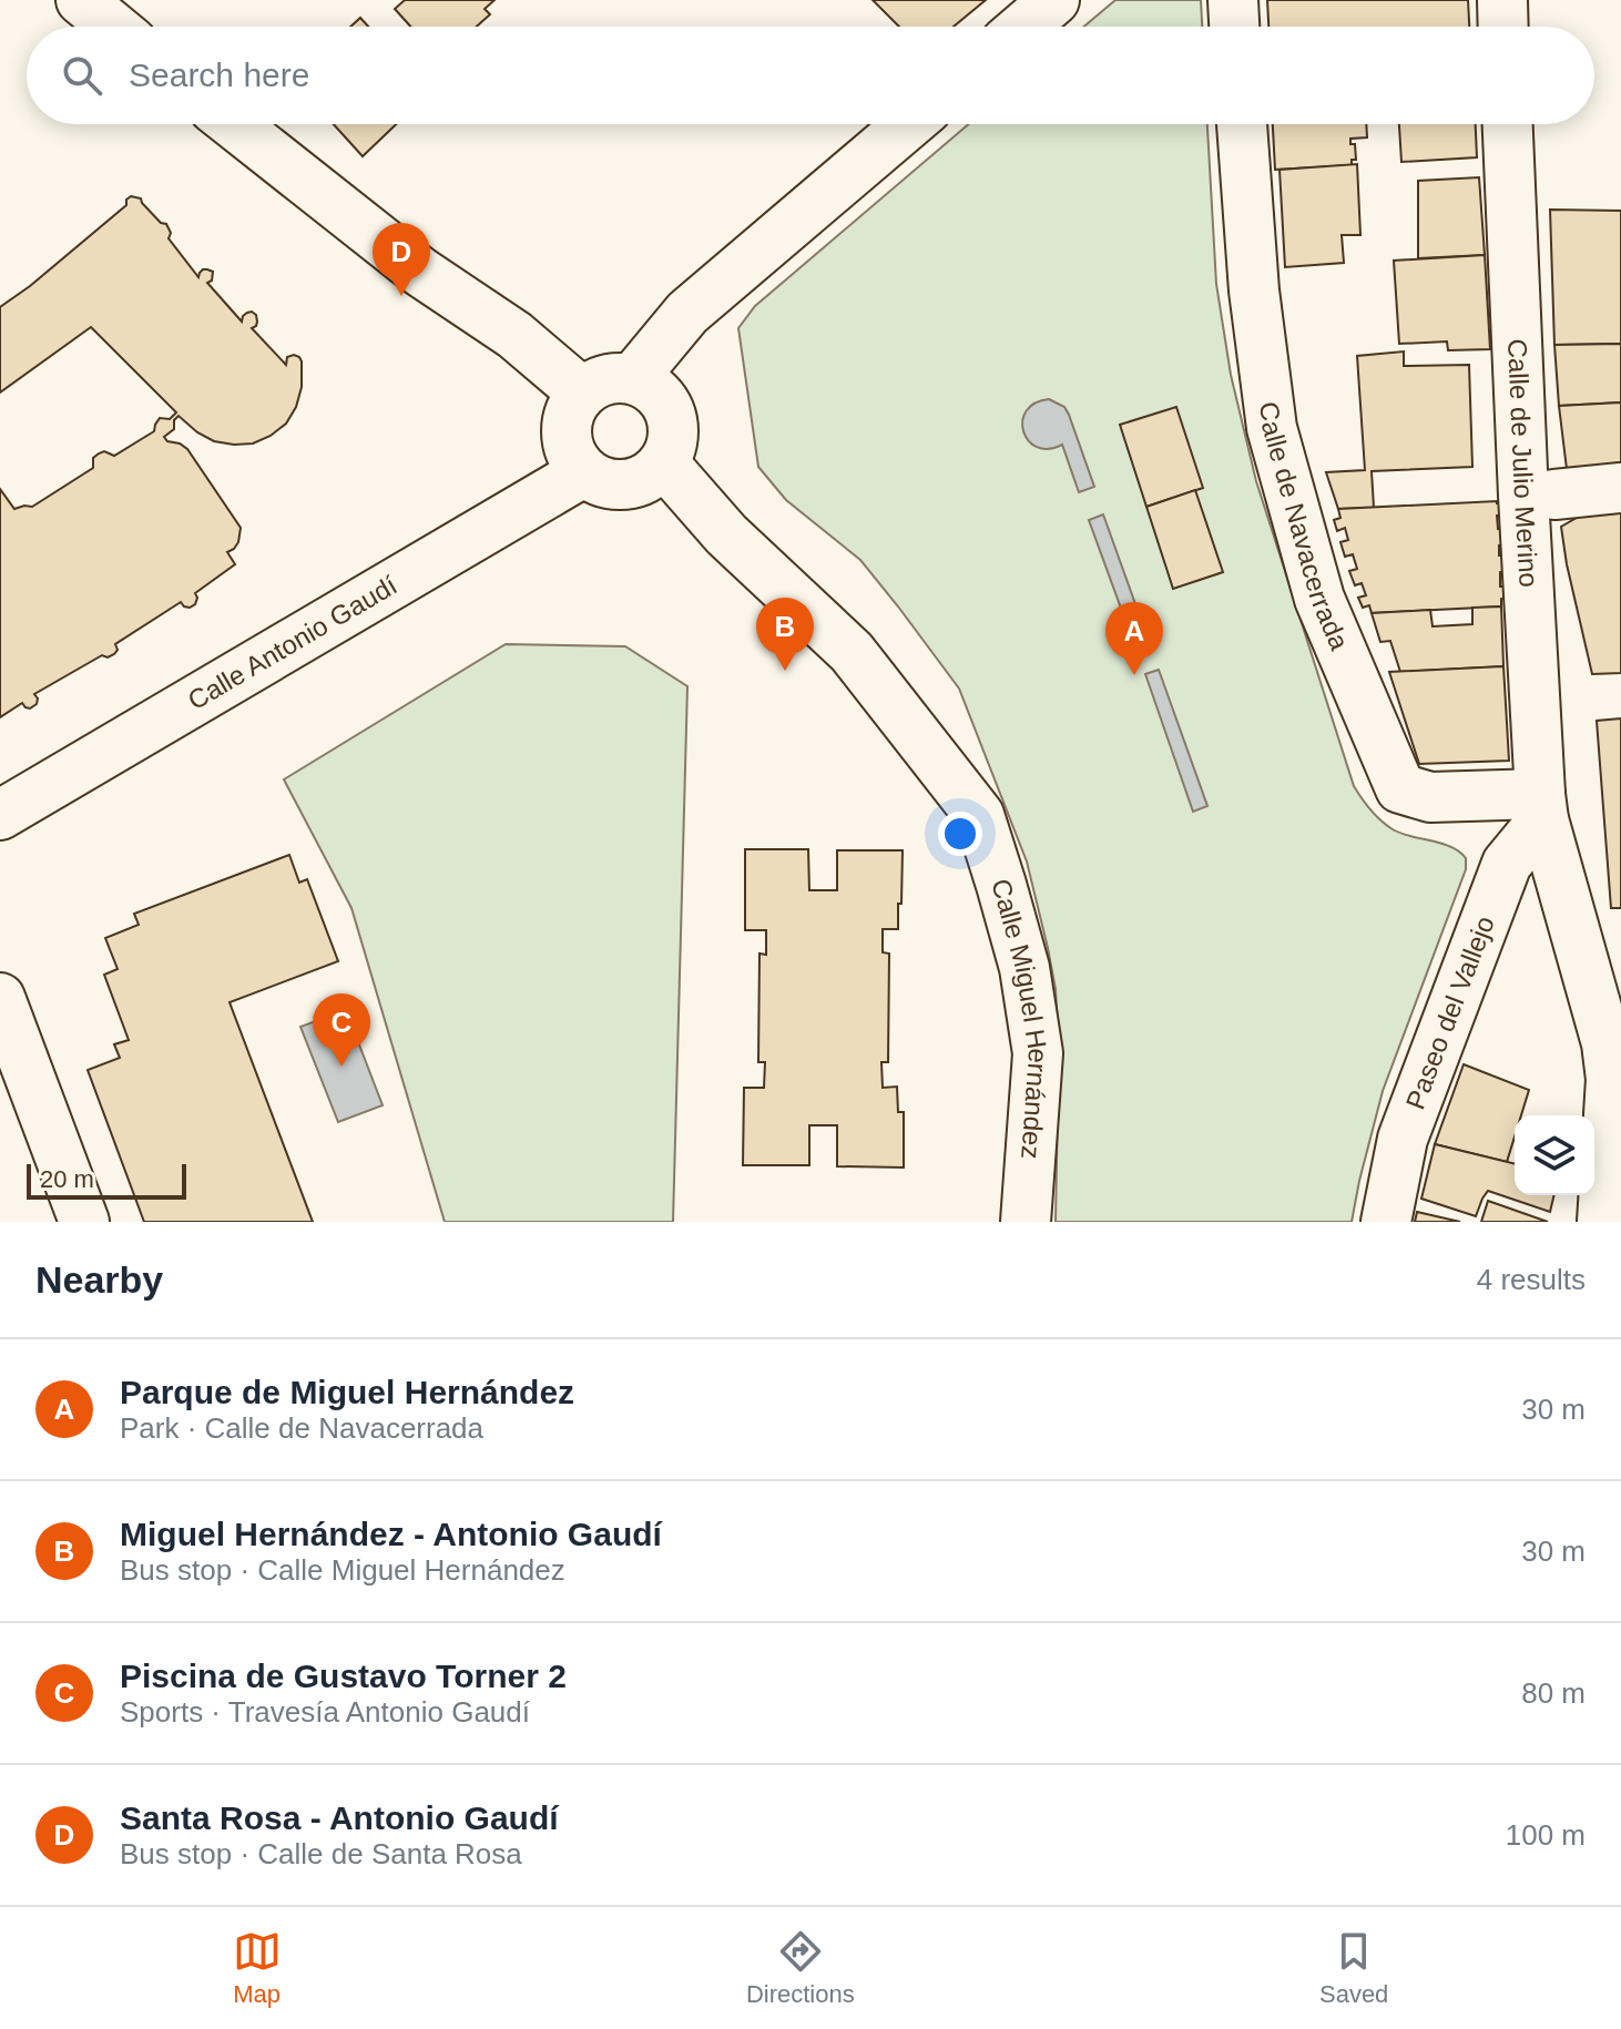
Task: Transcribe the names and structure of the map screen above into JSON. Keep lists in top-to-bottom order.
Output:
{
  "streets": {
    "street": [
      "Calle de Julio Merino",
      "Calle de Navacerrada",
      "Calle Antonio Gaudí",
      "Paseo del Vallejo",
      "Calle Miguel Hernández"
    ]
  },
  "crossings": [
    ["Calle de Julio Merino", "Calle de Navacerrada"],
    ["Calle de Julio Merino", "Paseo del Vallejo"],
    ["Calle de Navacerrada", "Paseo del Vallejo"],
    ["Calle Antonio Gaudí", "Calle Miguel Hernández"]
  ],
  "scale_bar": "20 m",
  "page": {
    "search": "Search here",
    "pins": [
      "D",
      "B",
      "A",
      "C"
    ],
    "scale": "20 m",
    "heading": ["Nearby", "4 results"],
    "list": [
      {
        "mark": "A",
        "name": "Parque de Miguel Hernández",
        "note": "Park · Calle de Navacerrada",
        "value": "30 m"
      },
      {
        "mark": "B",
        "name": "Miguel Hernández - Antonio Gaudí",
        "note": "Bus stop · Calle Miguel Hernández",
        "value": "30 m"
      },
      {
        "mark": "C",
        "name": "Piscina de Gustavo Torner 2",
        "note": "Sports · Travesía Antonio Gaudí",
        "value": "80 m"
      },
      {
        "mark": "D",
        "name": "Santa Rosa - Antonio Gaudí",
        "note": "Bus stop · Calle de Santa Rosa",
        "value": "100 m"
      }
    ],
    "nav": ["Map", "Directions", "Saved"]
  }
}
